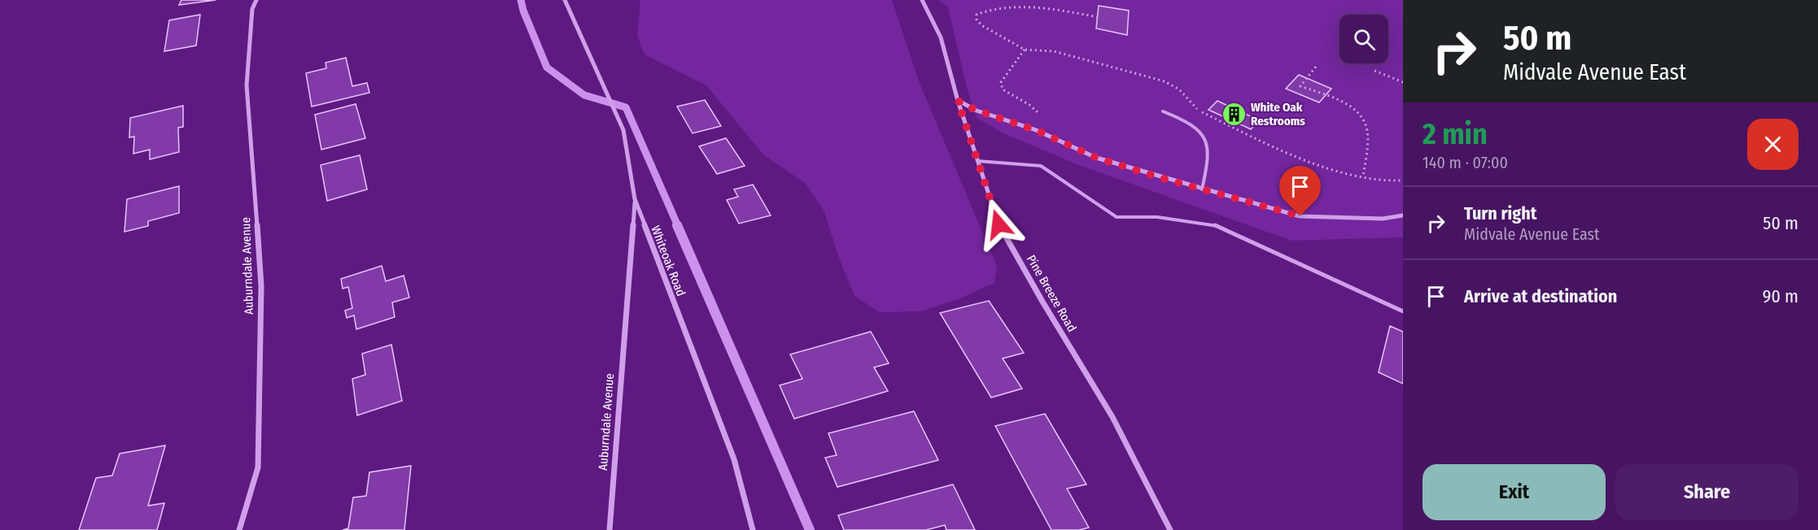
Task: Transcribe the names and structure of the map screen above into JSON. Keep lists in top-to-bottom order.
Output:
{
  "streets": {
    "street": ["Whiteoak Road", "Auburndale Avenue", "Pine Breeze Road"]
  },
  "crossings": [
    ["Whiteoak Road", "Auburndale Avenue"]
  ],
  "places": {
    "building": ["White Oak Restrooms"]
  },
  "page": {
    "turn": ["50 m", "Midvale Avenue East"],
    "heading": ["2 min", "140 m · 07:00"],
    "list": [
      {
        "name": "Turn right",
        "note": "Midvale Avenue East",
        "value": "50 m"
      },
      {
        "name": "Arrive at destination",
        "value": "90 m"
      }
    ],
    "buttons": ["Exit", "Share"]
  }
}
